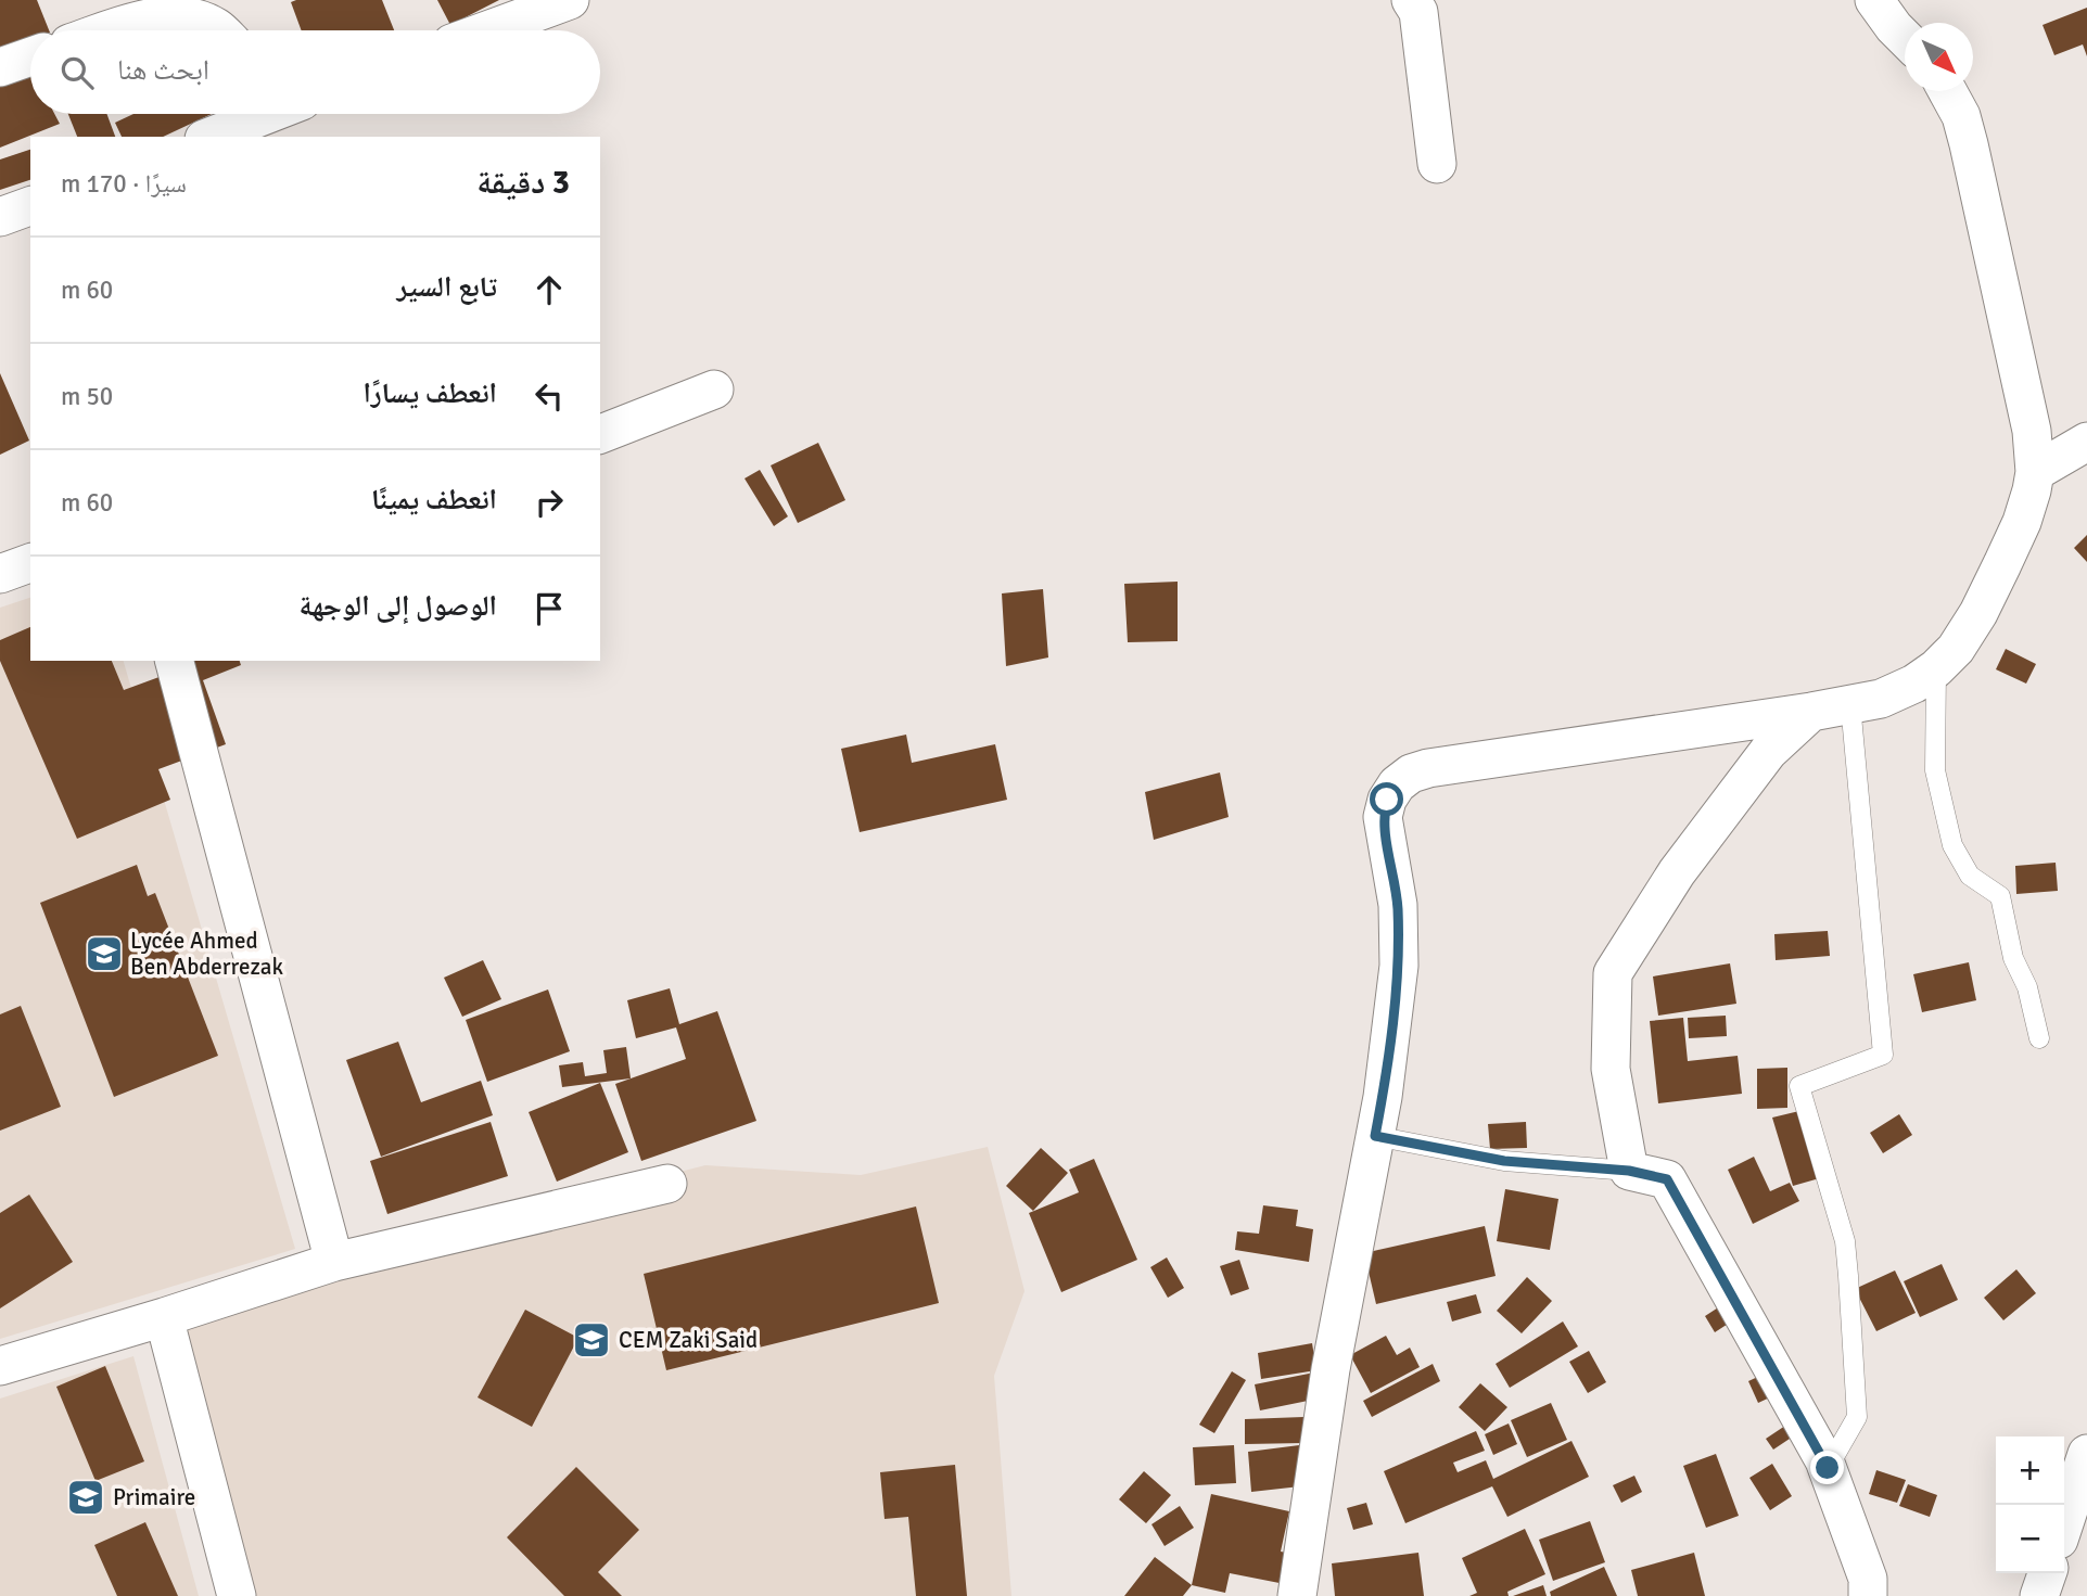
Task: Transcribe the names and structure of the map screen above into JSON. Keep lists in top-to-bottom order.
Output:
{
  "places": {
    "school or university": ["Lycée Ahmed Ben Abderrezak", "CEM Zaki Said", "Primaire"]
  },
  "north": "bottom right",
  "page": {
    "search": "ابحث هنا",
    "heading": ["3 دقيقة", "سيرًا · 170 m"],
    "list": [
      ["تابع السير", "60 m"],
      ["انعطف يسارًا", "50 m"],
      ["انعطف يمينًا", "60 m"],
      "الوصول إلى الوجهة"
    ],
    "map_buttons": ["+", "−"]
  }
}
